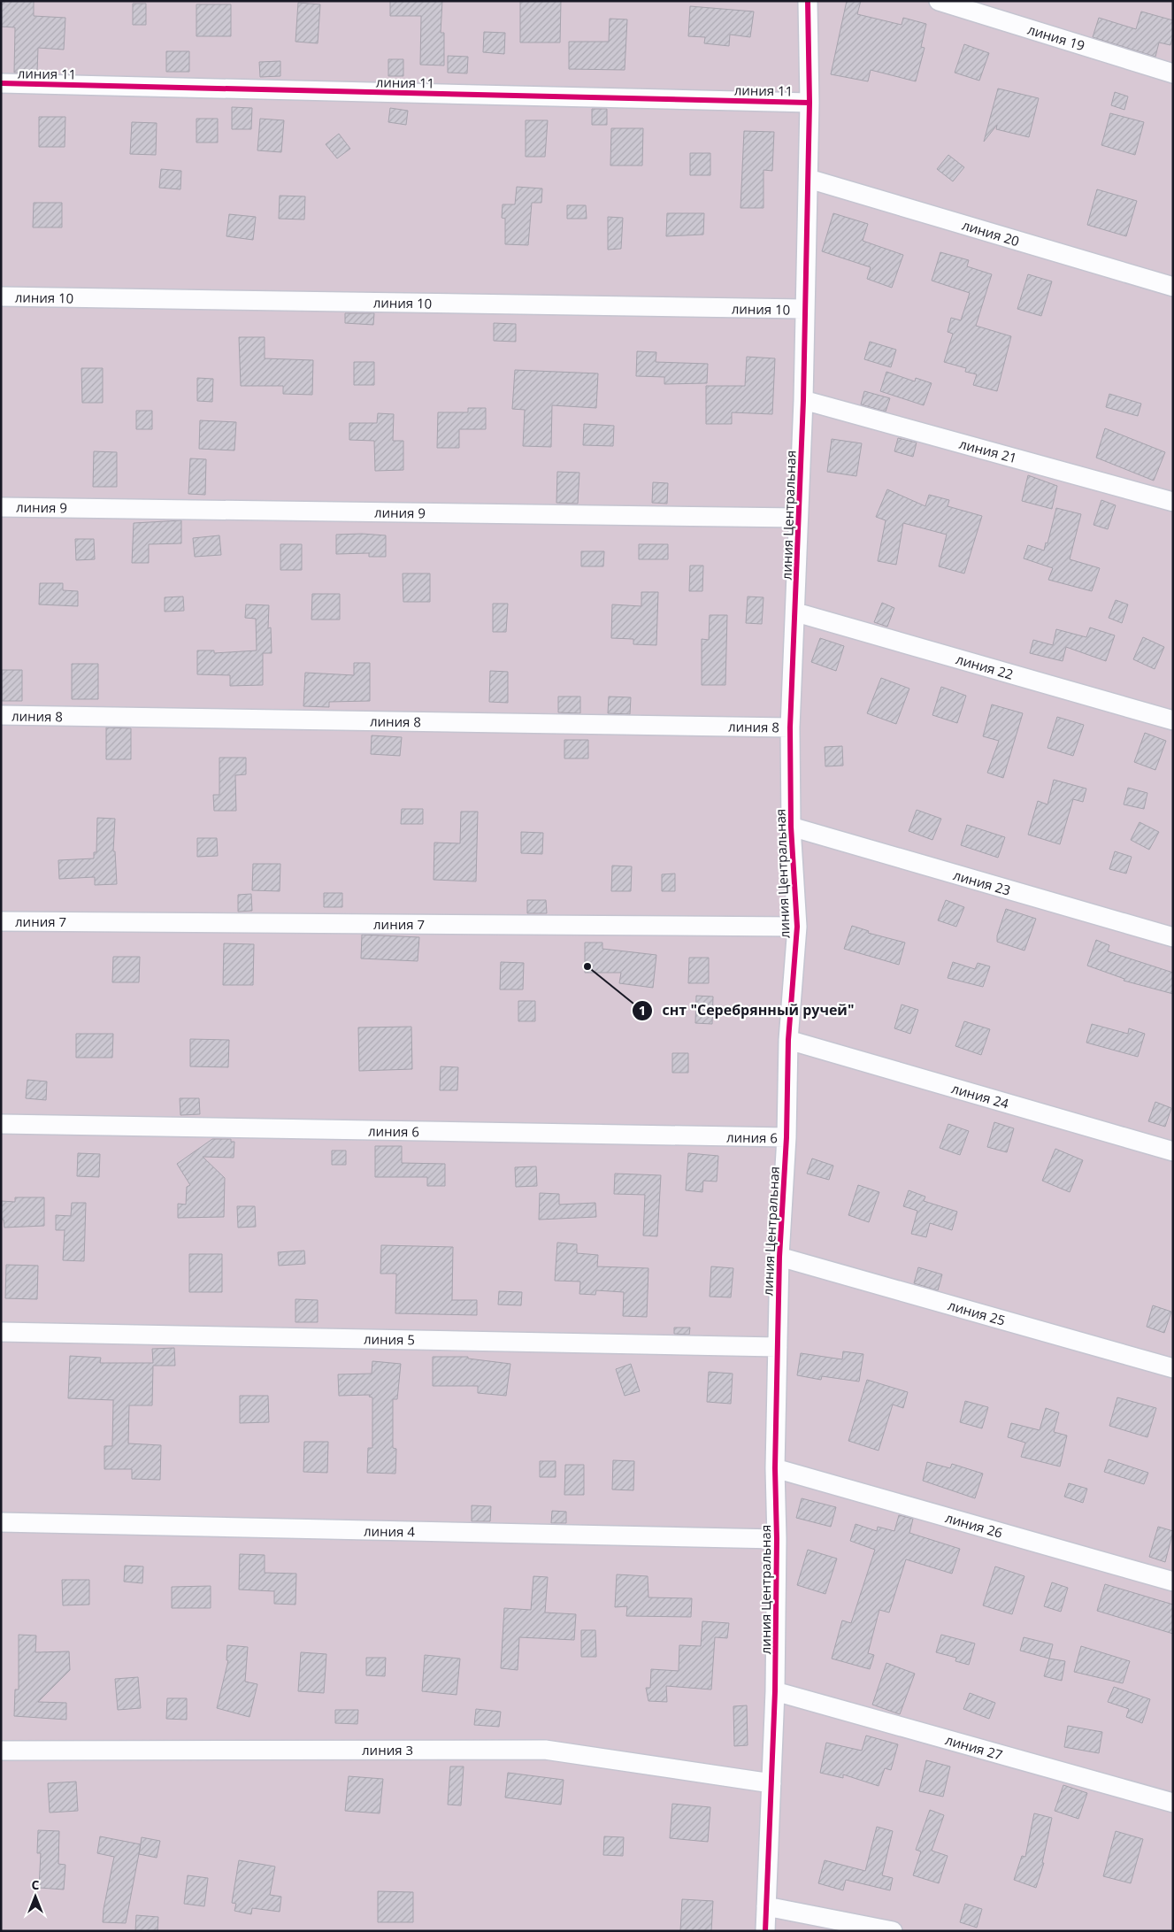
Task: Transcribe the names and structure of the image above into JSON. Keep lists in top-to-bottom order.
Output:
{
  "streets": {
    "street": [
      "линия 19",
      "линия 11",
      "линия 20",
      "линия 10",
      "линия 21",
      "линия 9",
      "линия Центральная",
      "линия 22",
      "линия 8",
      "линия 23",
      "линия 7",
      "линия 24",
      "линия 6",
      "линия 25",
      "линия 5",
      "линия 26",
      "линия 4",
      "линия 27",
      "линия 3"
    ]
  },
  "crossings": [
    ["линия 11", "линия Центральная"],
    ["линия 20", "линия Центральная"],
    ["линия 10", "линия Центральная"],
    ["линия 21", "линия Центральная"],
    ["линия 9", "линия Центральная"],
    ["линия Центральная", "линия 22"],
    ["линия Центральная", "линия 8"],
    ["линия Центральная", "линия 23"],
    ["линия Центральная", "линия 7"],
    ["линия Центральная", "линия 24"],
    ["линия Центральная", "линия 6"],
    ["линия Центральная", "линия 25"],
    ["линия Центральная", "линия 5"],
    ["линия Центральная", "линия 26"],
    ["линия Центральная", "линия 4"],
    ["линия Центральная", "линия 27"],
    ["линия Центральная", "линия 3"]
  ],
  "places": ["снт \"Серебрянный ручей\""],
  "north": "top"
}
